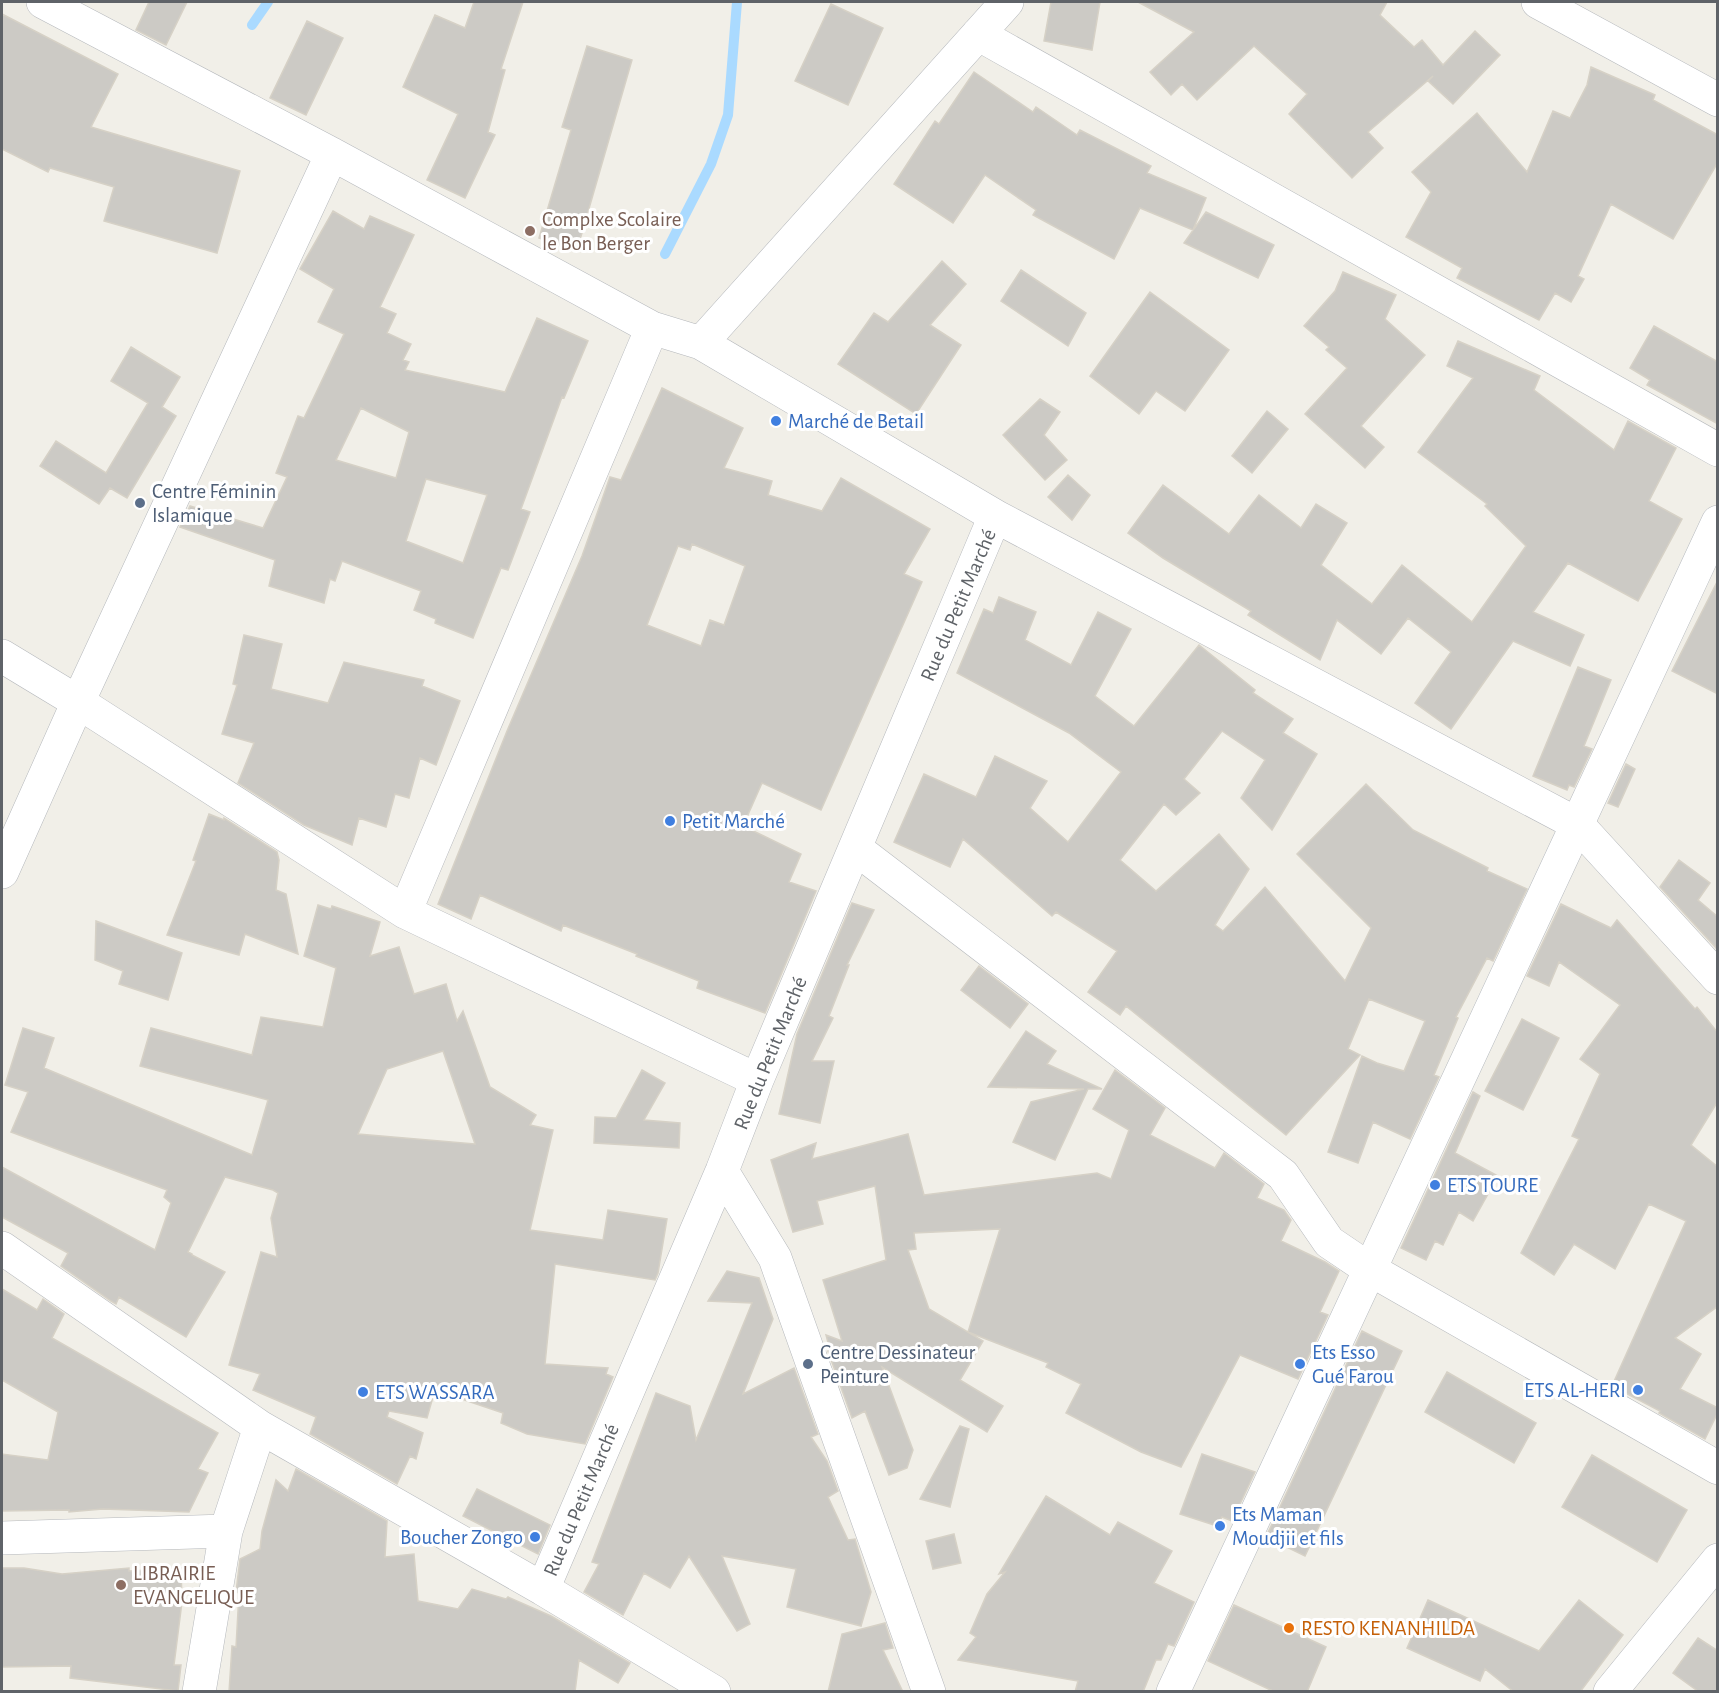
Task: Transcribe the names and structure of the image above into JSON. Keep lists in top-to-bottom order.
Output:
{
  "streets": {
    "street": ["Rue du Petit Marché"]
  },
  "places": [
    "Complxe Scolaire le Bon Berger",
    "Marché de Betail",
    "Centre Féminin Islamique",
    "Petit Marché",
    "ETS TOURE",
    "Centre Dessinateur Peinture",
    "Ets Esso Gué Farou",
    "ETS AL-HERI",
    "ETS WASSARA",
    "Ets Maman Moudjii et fils",
    "Boucher Zongo",
    "LIBRAIRIE EVANGELIQUE",
    "RESTO KENANHILDA"
  ]
}
